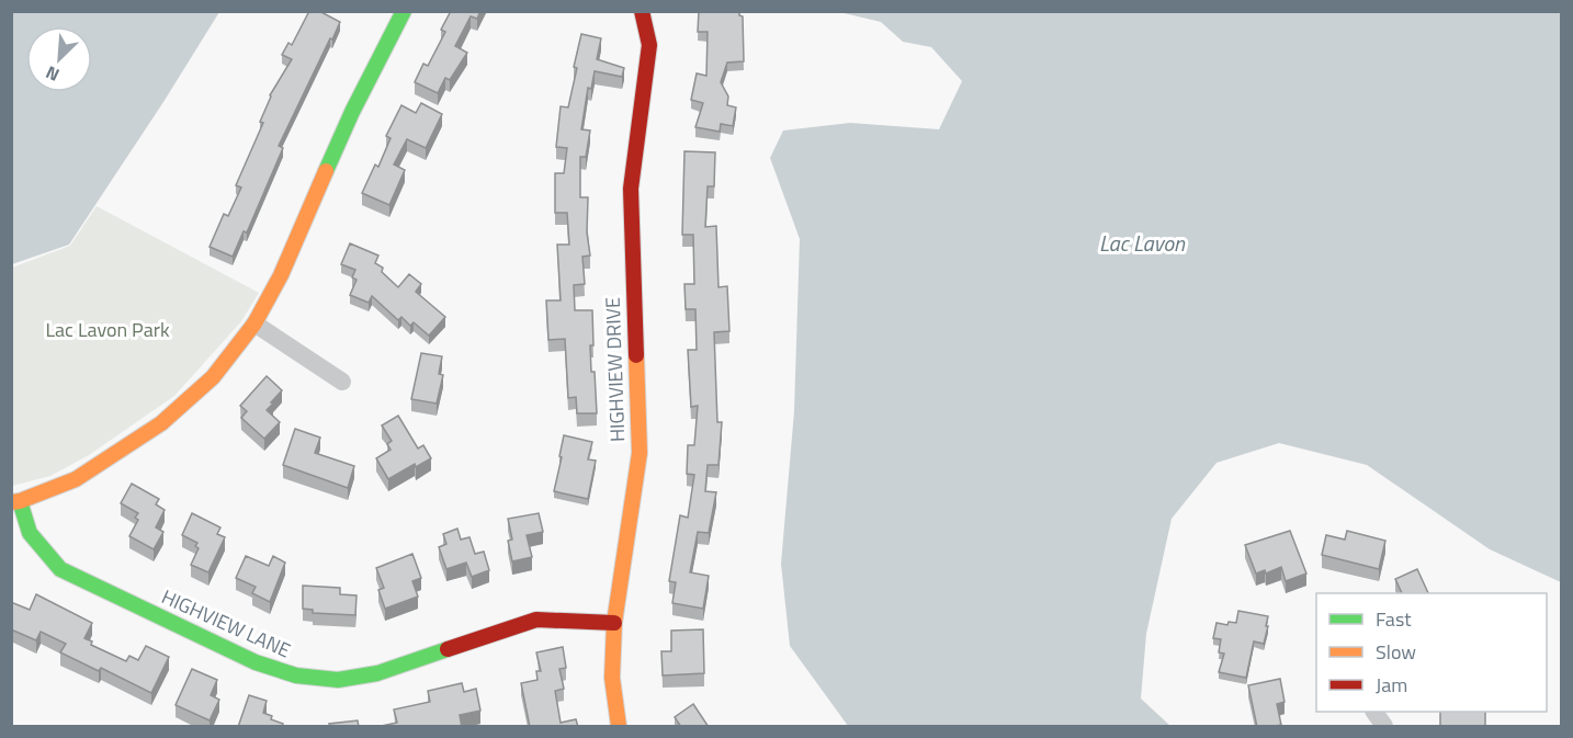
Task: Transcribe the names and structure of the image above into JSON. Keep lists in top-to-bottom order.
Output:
{
  "streets": {
    "street": ["HIGHVIEW DRIVE", "HIGHVIEW LANE"]
  },
  "crossings": [
    ["HIGHVIEW DRIVE", "HIGHVIEW LANE"]
  ],
  "water": ["Lac Lavon"],
  "parks": ["Lac Lavon Park"],
  "legend": ["Fast", "Slow", "Jam"],
  "north": "bottom left"
}
